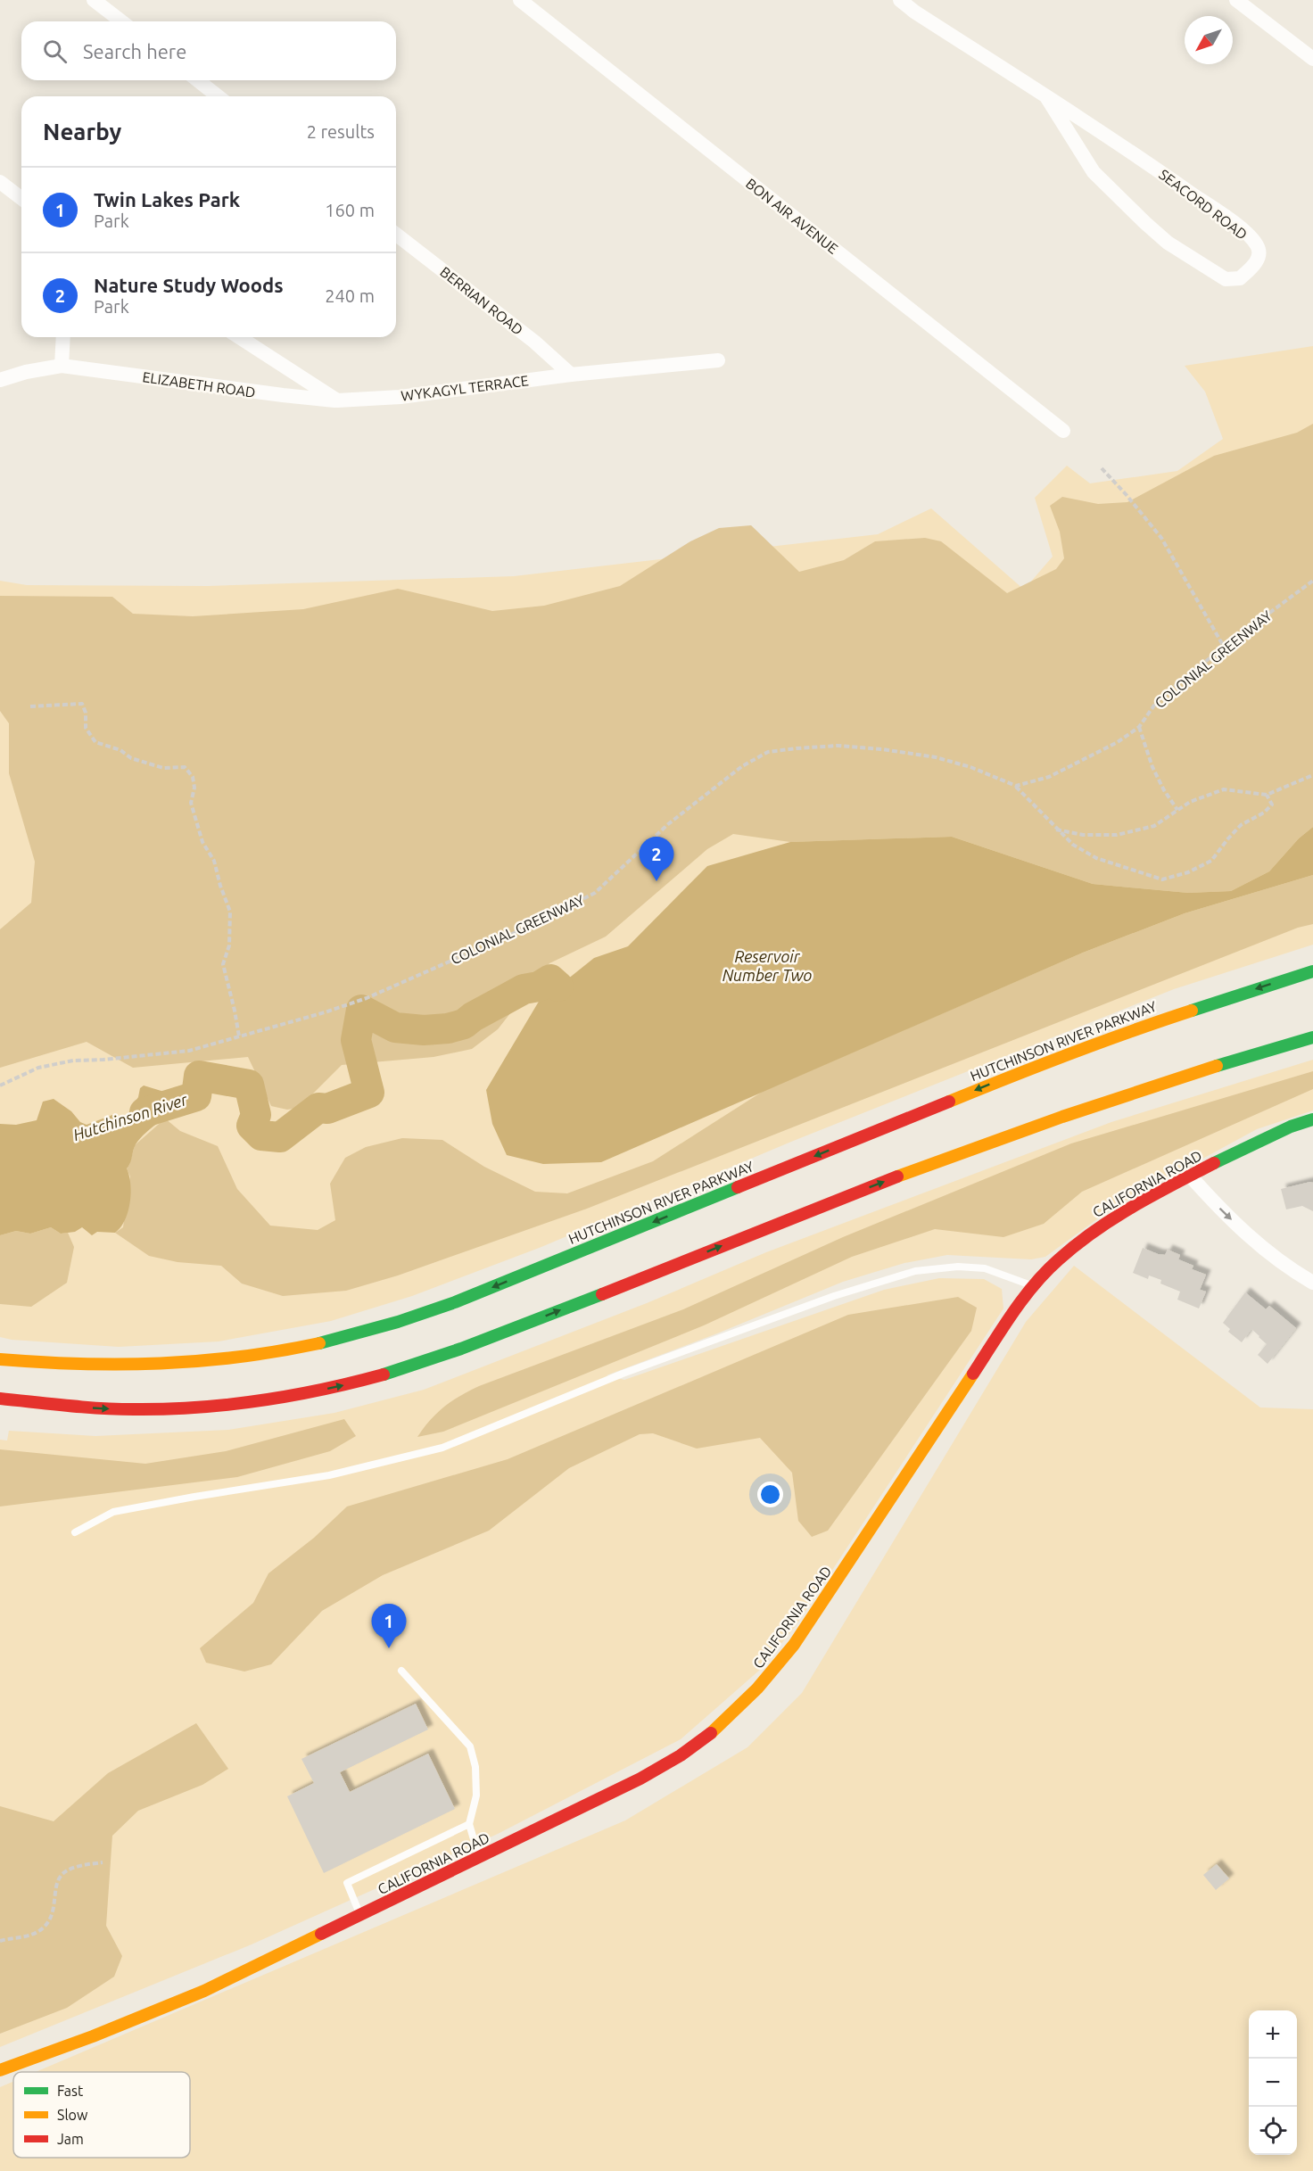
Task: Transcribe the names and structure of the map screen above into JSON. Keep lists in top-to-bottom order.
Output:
{
  "streets": {
    "main road": ["HUTCHINSON RIVER PARKWAY", "CALIFORNIA ROAD"],
    "street": [
      "SEACORD ROAD",
      "BON AIR AVENUE",
      "BERRIAN ROAD",
      "ELIZABETH ROAD",
      "WYKAGYL TERRACE"
    ],
    "path": ["COLONIAL GREENWAY"]
  },
  "crossings": [
    ["BERRIAN ROAD", "WYKAGYL TERRACE"],
    ["ELIZABETH ROAD", "WYKAGYL TERRACE"]
  ],
  "water": ["Reservoir Number Two", "Hutchinson River"],
  "legend": ["Fast", "Slow", "Jam"],
  "north": "bottom left",
  "page": {
    "search": "Search here",
    "heading": ["Nearby", "2 results"],
    "list": [
      {
        "mark": "1",
        "name": "Twin Lakes Park",
        "note": "Park",
        "value": "160 m"
      },
      {
        "mark": "2",
        "name": "Nature Study Woods",
        "note": "Park",
        "value": "240 m"
      }
    ],
    "pins": ["2", "1"],
    "map_buttons": ["+", "−"]
  }
}
